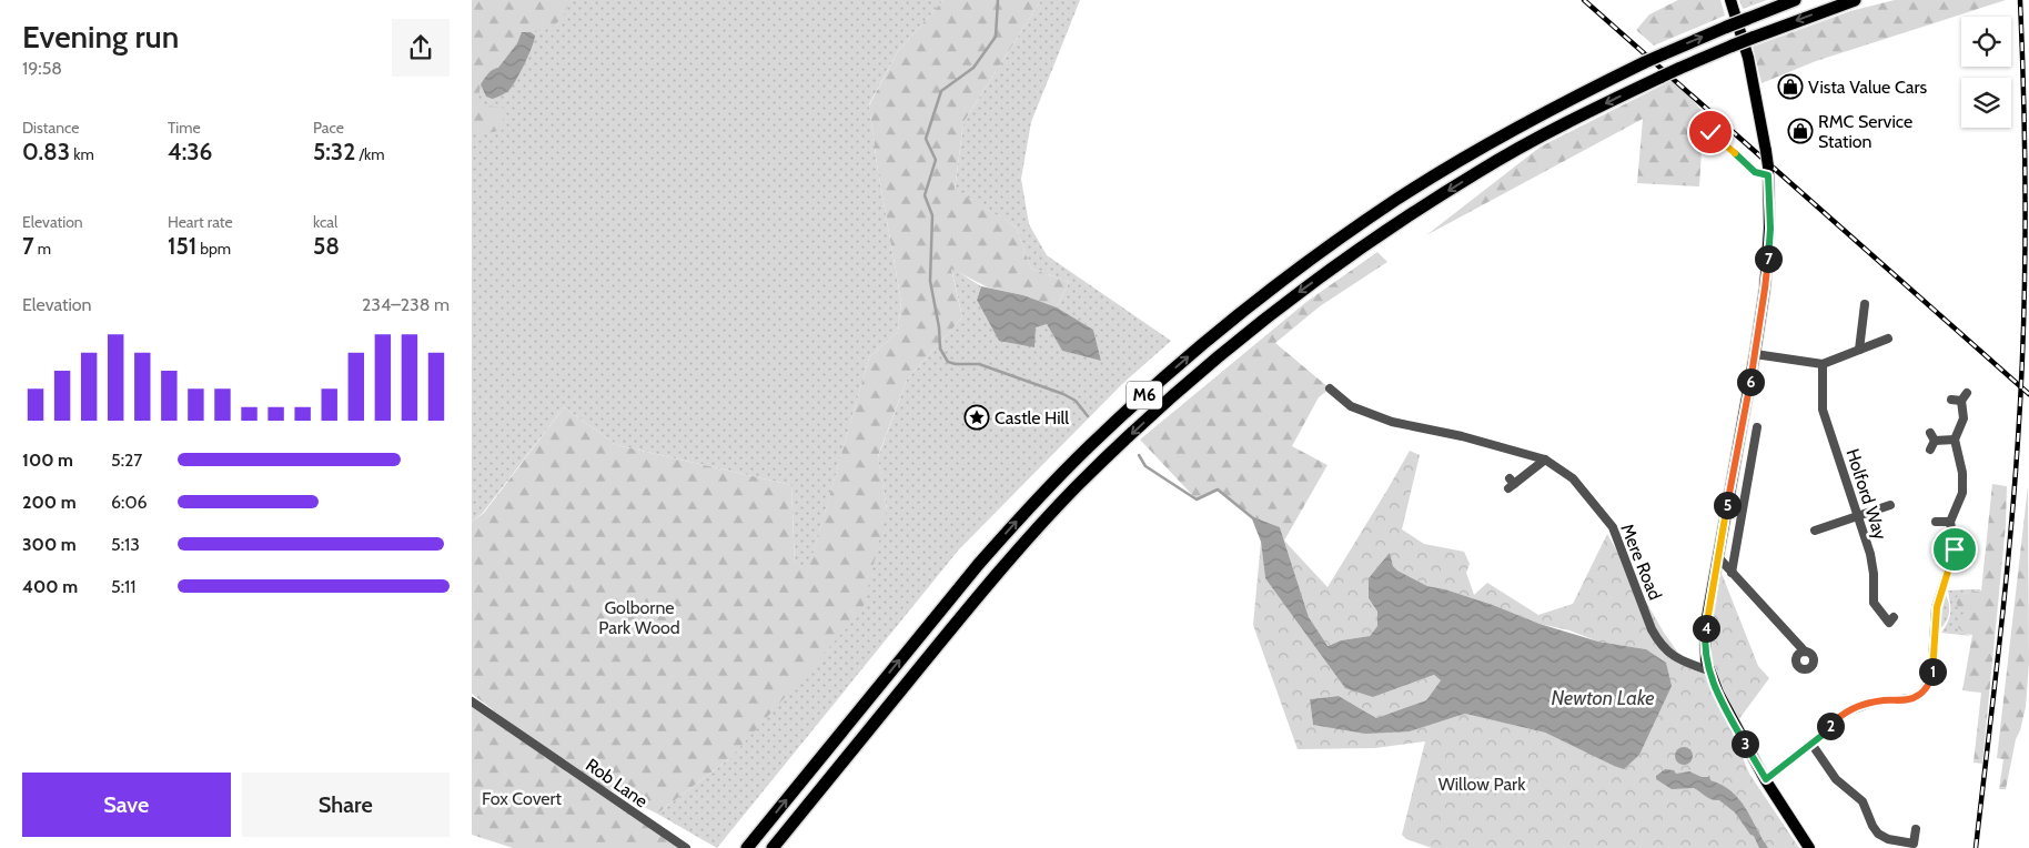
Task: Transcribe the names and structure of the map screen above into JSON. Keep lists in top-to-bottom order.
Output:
{
  "streets": {
    "highway": ["M6"],
    "street": ["Holford Way", "Mere Road", "Rob Lane"]
  },
  "water": ["Newton Lake"],
  "parks": ["Golborne Park Wood", "Willow Park", "Fox Covert"],
  "places": {
    "shop": ["Vista Value Cars", "RMC Service Station"],
    "place": ["Castle Hill"]
  },
  "page": {
    "heading": ["Evening run", "19:58"],
    "stats": [
      ["Distance", "0.83 km"],
      ["Time", "4:36"],
      ["Pace", "5:32 /km"],
      ["Elevation", "7 m"],
      ["Heart rate", "151 bpm"],
      ["kcal", "58"]
    ],
    "pins": [
      "7",
      "6",
      "5",
      "4",
      "1",
      "2",
      "3"
    ],
    "chart": ["Elevation", "234–238 m"],
    "list": [
      {
        "name": "100 m",
        "note": "5:27"
      },
      {
        "name": "200 m",
        "note": "6:06"
      },
      {
        "name": "300 m",
        "note": "5:13"
      },
      {
        "name": "400 m",
        "note": "5:11"
      }
    ],
    "buttons": ["Save", "Share"]
  }
}
